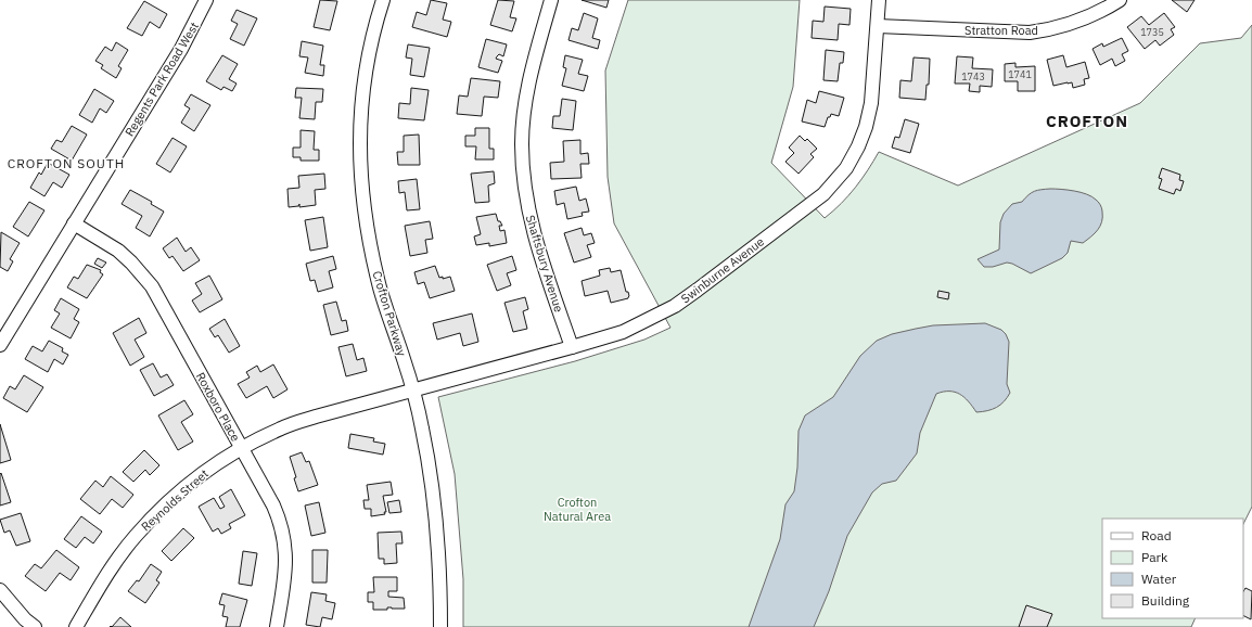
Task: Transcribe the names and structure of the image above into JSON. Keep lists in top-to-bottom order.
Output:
{
  "streets": {
    "street": [
      "Stratton Road",
      "Regents Park Road West",
      "Shaftsbury Avenue",
      "Swinburne Avenue",
      "Crofton Parkway",
      "Roxboro Place",
      "Reynolds Street"
    ]
  },
  "crossings": [
    ["Stratton Road", "Swinburne Avenue"],
    ["Regents Park Road West", "Roxboro Place"],
    ["Shaftsbury Avenue", "Swinburne Avenue"],
    ["Swinburne Avenue", "Crofton Parkway"],
    ["Swinburne Avenue", "Reynolds Street"],
    ["Crofton Parkway", "Reynolds Street"],
    ["Roxboro Place", "Reynolds Street"]
  ],
  "districts": ["CROFTON", "CROFTON SOUTH"],
  "parks": ["Crofton Natural Area"],
  "house_numbers": ["1735", "1741", "1743"],
  "legend": [
    "Road",
    "Park",
    "Water",
    "Building"
  ]
}
